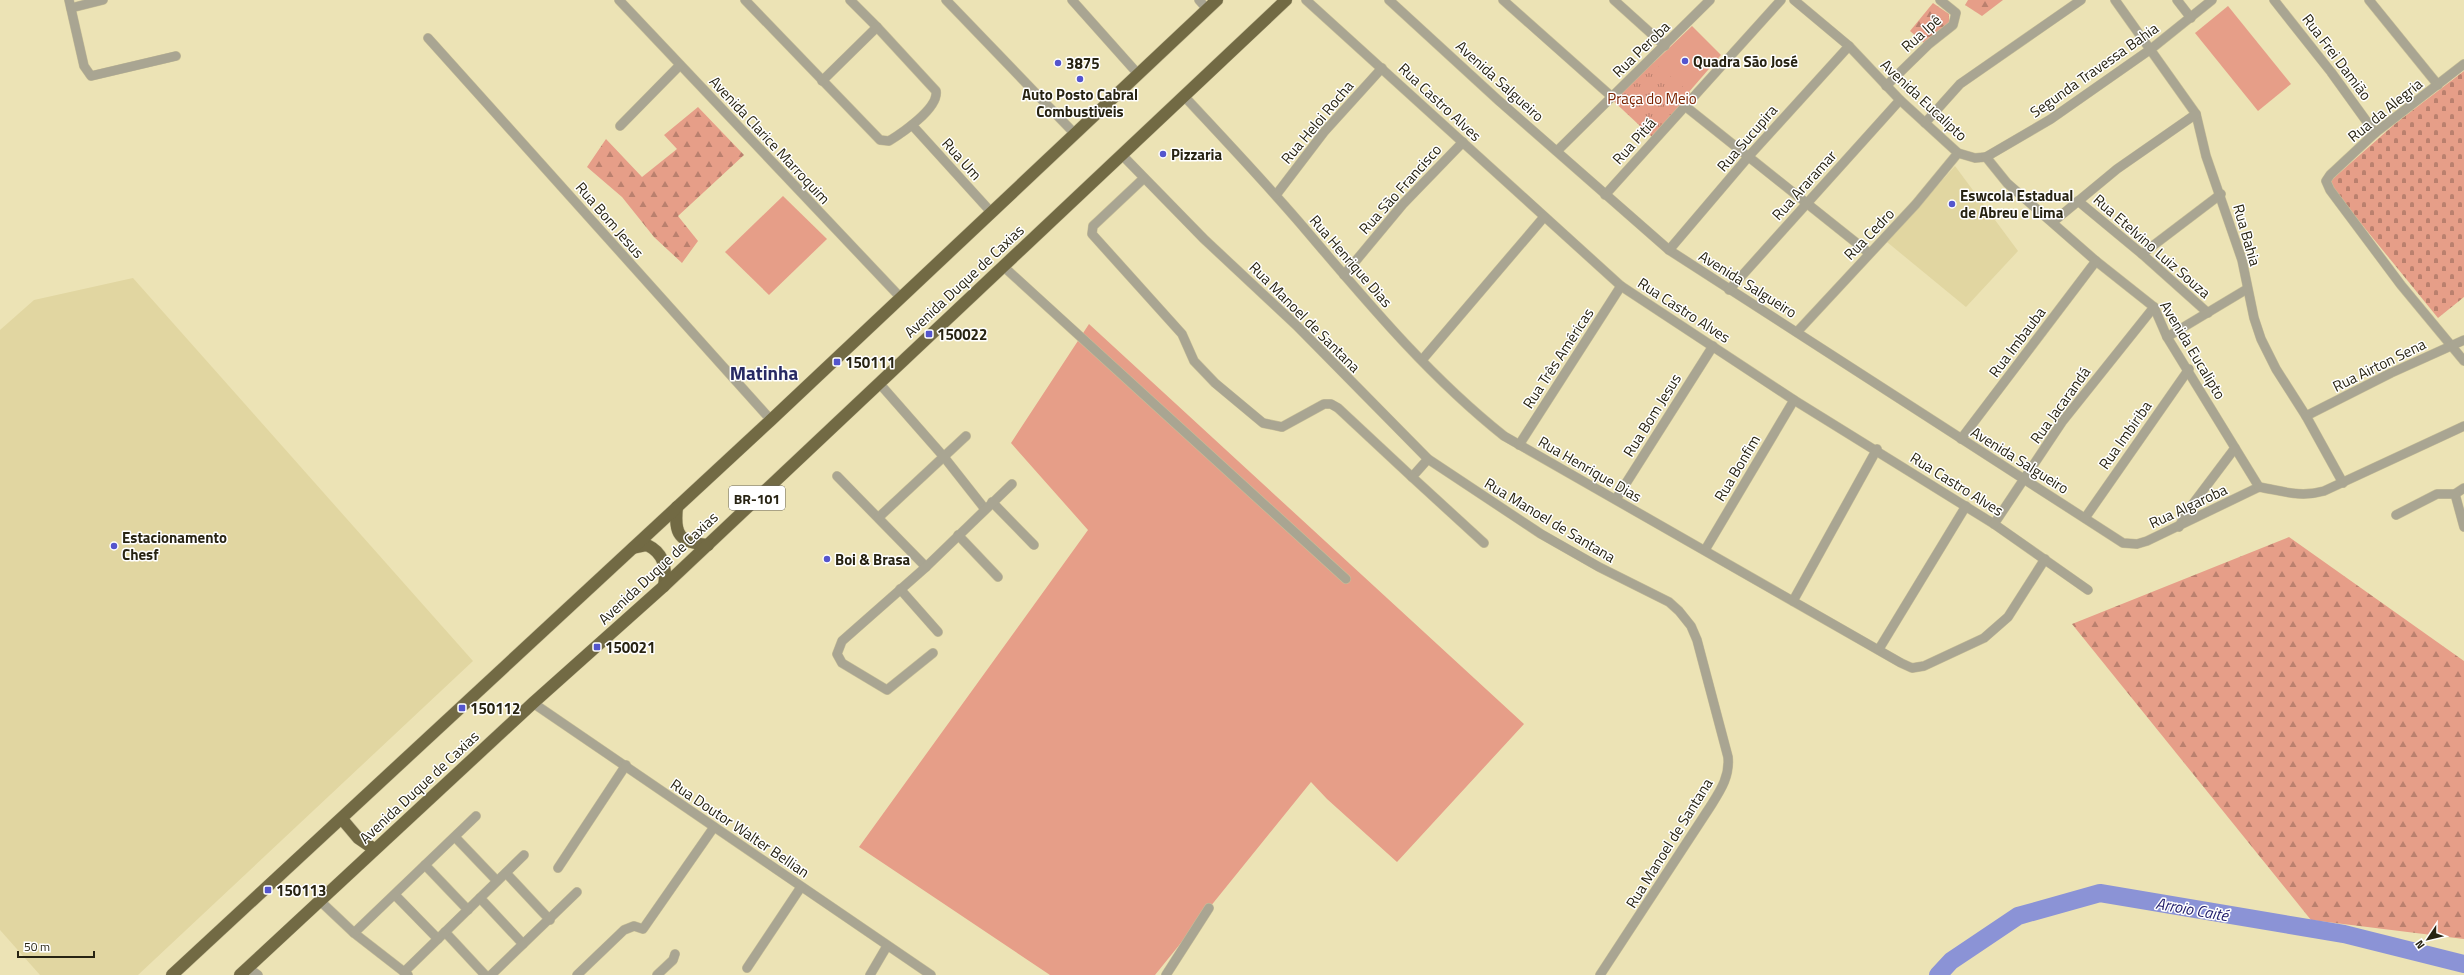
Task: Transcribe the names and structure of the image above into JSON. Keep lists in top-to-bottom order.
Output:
{
  "streets": {
    "highway": ["Avenida Duque de Caxias", "BR-101"],
    "street": [
      "Rua Ipê",
      "Rua Peroba",
      "Rua Frei Damião",
      "Segunda Travessa Bahia",
      "Avenida Salgueiro",
      "Avenida Eucalipto",
      "Rua Castro Alves",
      "Rua da Alegria",
      "Rua Heloi Rocha",
      "Rua Sucupira",
      "Avenida Clarice Marroquim",
      "Rua Pitiá",
      "Rua Um",
      "Rua Araramar",
      "Rua São Francisco",
      "Rua Bom Jesus",
      "Rua Cedro",
      "Rua Bahia",
      "Rua Etelvino Luiz Souza",
      "Rua Henrique Dias",
      "Rua Manoel de Santana",
      "Rua Imbauba",
      "Rua Três Américas",
      "Rua Airton Sena",
      "Rua Jacarandá",
      "Rua Imbiriba",
      "Rua Bonfim",
      "Rua Algaroba",
      "Rua Doutor Walter Bellian"
    ]
  },
  "crossings": [
    ["Rua Ipê", "Avenida Eucalipto"],
    ["Rua Peroba", "Avenida Salgueiro"],
    ["Rua Frei Damião", "Rua da Alegria"],
    ["Segunda Travessa Bahia", "Avenida Eucalipto"],
    ["Segunda Travessa Bahia", "Rua Bahia"],
    ["Avenida Salgueiro", "Rua Sucupira"],
    ["Avenida Salgueiro", "Rua Pitiá"],
    ["Avenida Salgueiro", "Rua Araramar"],
    ["Avenida Salgueiro", "Rua Cedro"],
    ["Avenida Salgueiro", "Rua Imbauba"],
    ["Avenida Salgueiro", "Rua Jacarandá"],
    ["Avenida Salgueiro", "Rua Imbiriba"],
    ["Avenida Salgueiro", "Rua Algaroba"],
    ["Avenida Eucalipto", "Rua Sucupira"],
    ["Avenida Eucalipto", "Rua Araramar"],
    ["Avenida Eucalipto", "Rua Cedro"],
    ["Avenida Eucalipto", "Rua Imbauba"],
    ["Avenida Eucalipto", "Rua Jacarandá"],
    ["Avenida Eucalipto", "Rua Imbiriba"],
    ["Avenida Eucalipto", "Rua Algaroba"],
    ["Rua Castro Alves", "Rua Heloi Rocha"],
    ["Rua Castro Alves", "Rua São Francisco"],
    ["Rua Castro Alves", "Rua Bom Jesus"],
    ["Rua Castro Alves", "Rua Henrique Dias"],
    ["Rua Castro Alves", "Rua Três Américas"],
    ["Rua Castro Alves", "Rua Jacarandá"],
    ["Rua Castro Alves", "Rua Bonfim"],
    ["Rua da Alegria", "Rua Airton Sena"],
    ["Rua Heloi Rocha", "Rua Henrique Dias"],
    ["Avenida Clarice Marroquim", "Avenida Duque de Caxias"],
    ["Rua Um", "Avenida Duque de Caxias"],
    ["Rua São Francisco", "Rua Henrique Dias"],
    ["Rua Bom Jesus", "Rua Henrique Dias"],
    ["Rua Bom Jesus", "Avenida Duque de Caxias"],
    ["Rua Bahia", "Rua Airton Sena"],
    ["Rua Henrique Dias", "Avenida Duque de Caxias"],
    ["Rua Henrique Dias", "Rua Três Américas"],
    ["Rua Henrique Dias", "Rua Bonfim"],
    ["Avenida Duque de Caxias", "Rua Manoel de Santana"],
    ["Avenida Duque de Caxias", "Rua Doutor Walter Bellian"]
  ],
  "districts": ["Matinha"],
  "water": ["Arroio Caité"],
  "parks": ["Praça do Meio"],
  "places": {
    "other": [
      "Quadra São José",
      "3875",
      "Auto Posto Cabral Combustiveis",
      "Pizzaria",
      "Eswcola Estadual de Abreu e Lima",
      "Estacionamento Chesf",
      "Boi & Brasa"
    ],
    "transit": [
      "150022",
      "150111",
      "150021",
      "150112",
      "150113"
    ]
  },
  "scale_bar": "50 m",
  "north": "bottom left"
}
